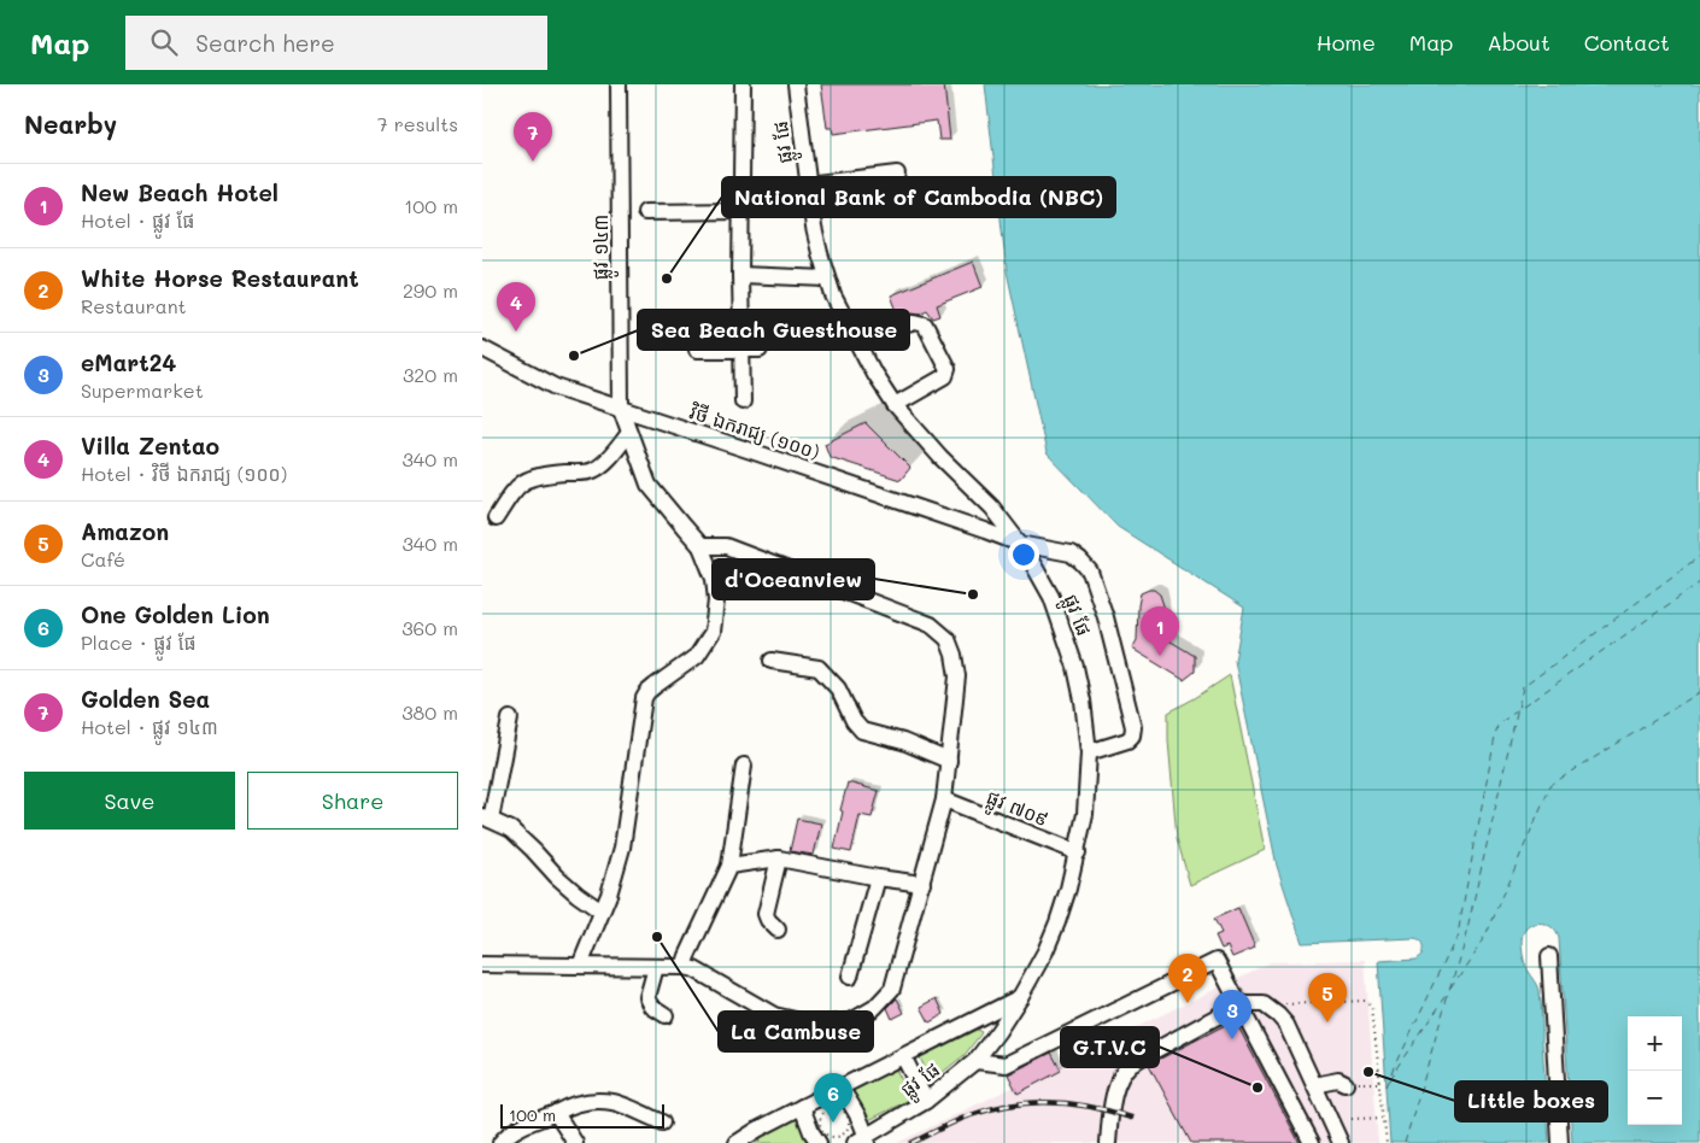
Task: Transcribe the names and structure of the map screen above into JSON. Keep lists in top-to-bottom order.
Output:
{
  "streets": {
    "street": [
      "ផ្លូវ ផែ",
      "ផ្លូវ ១៤៣",
      "វិថី ឯករាជ្យ (១០០)",
      "ផ្លូវ ៧០៩"
    ]
  },
  "crossings": [
    ["ផ្លូវ ផែ", "វិថី ឯករាជ្យ (១០០)"],
    ["ផ្លូវ ផែ", "ផ្លូវ ៧០៩"],
    ["ផ្លូវ ១៤៣", "វិថី ឯករាជ្យ (១០០)"]
  ],
  "places": [
    "National Bank of Cambodia (NBC)",
    "Sea Beach Guesthouse",
    "d'Oceanview",
    "La Cambuse",
    "Little boxes",
    "G.T.V.C"
  ],
  "scale_bar": "100 m",
  "page": {
    "header": "Map",
    "search": "Search here",
    "nav": [
      "Home",
      "Map",
      "About",
      "Contact"
    ],
    "heading": ["Nearby", "7 results"],
    "pins": [
      "7",
      "4",
      "1",
      "2",
      "5",
      "3",
      "6"
    ],
    "list": [
      {
        "mark": "1",
        "name": "New Beach Hotel",
        "note": "Hotel · ផ្លូវ ផែ",
        "value": "100 m"
      },
      {
        "mark": "2",
        "name": "White Horse Restaurant",
        "note": "Restaurant",
        "value": "290 m"
      },
      {
        "mark": "3",
        "name": "eMart24",
        "note": "Supermarket",
        "value": "320 m"
      },
      {
        "mark": "4",
        "name": "Villa Zentao",
        "note": "Hotel · វិថី ឯករាជ្យ (១០០)",
        "value": "340 m"
      },
      {
        "mark": "5",
        "name": "Amazon",
        "note": "Café",
        "value": "340 m"
      },
      {
        "mark": "6",
        "name": "One Golden Lion",
        "note": "Place · ផ្លូវ ផែ",
        "value": "360 m"
      },
      {
        "mark": "7",
        "name": "Golden Sea",
        "note": "Hotel · ផ្លូវ ១៤៣",
        "value": "380 m"
      }
    ],
    "buttons": ["Save", "Share"],
    "map_buttons": ["+", "−"],
    "scale": "100 m"
  }
}
